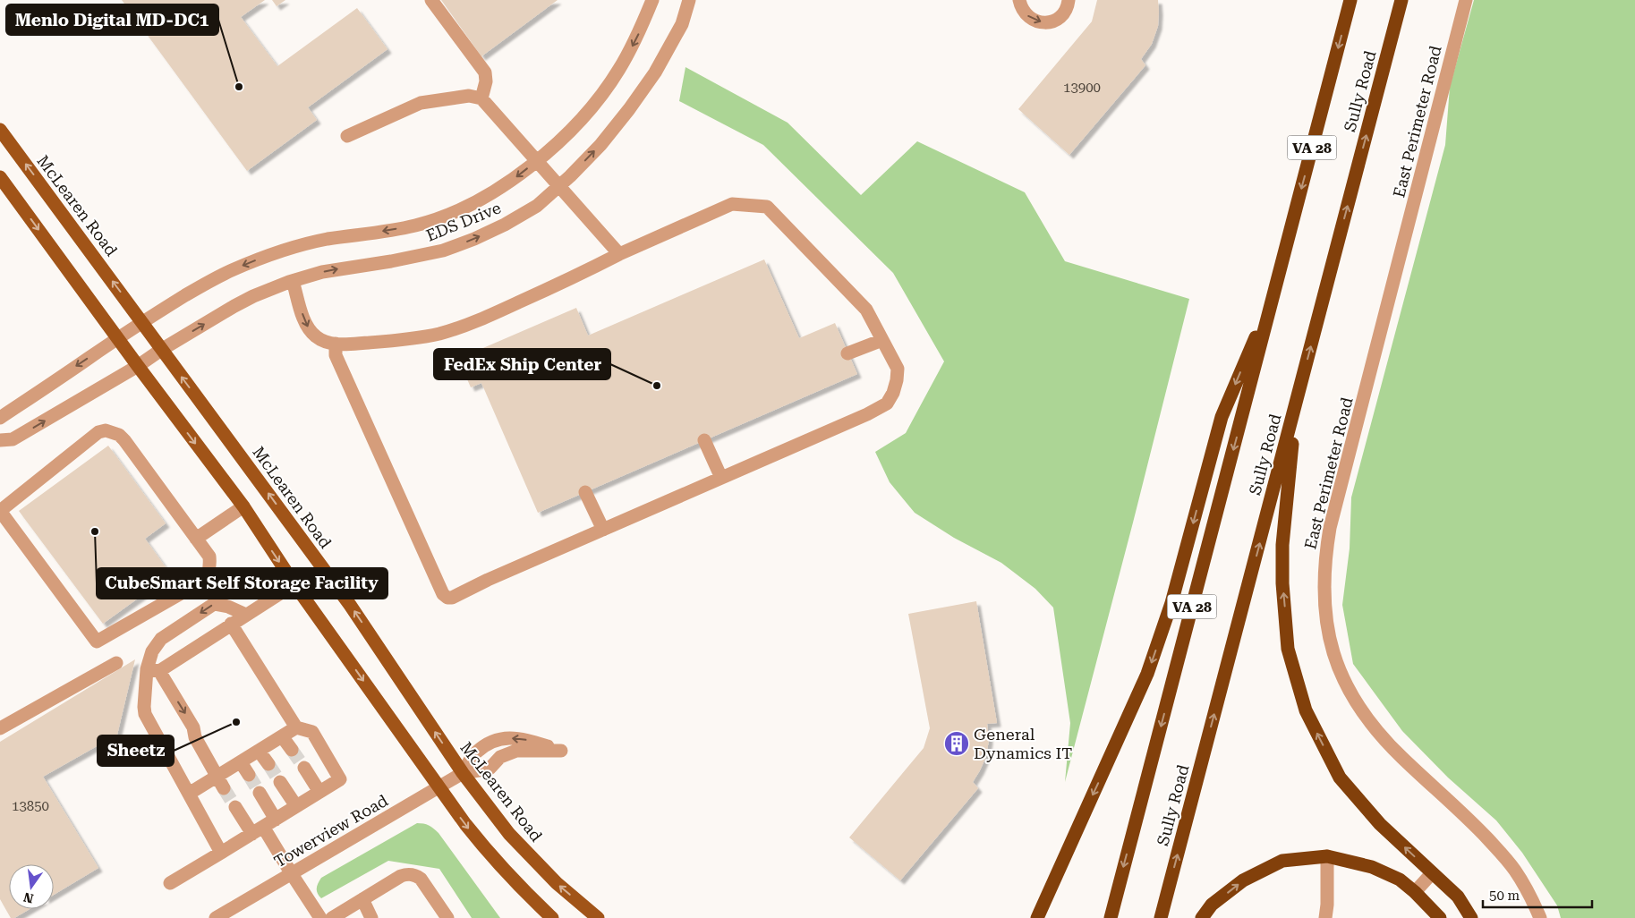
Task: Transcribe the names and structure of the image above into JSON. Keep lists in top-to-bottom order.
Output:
{
  "streets": {
    "highway": ["Sully Road", "VA 28"],
    "main road": ["McLearen Road"],
    "street": ["East Perimeter Road", "EDS Drive", "Towerview Road"]
  },
  "crossings": [
    ["McLearen Road", "EDS Drive"],
    ["McLearen Road", "Towerview Road"]
  ],
  "places": {
    "other": [
      "Menlo Digital MD-DC1",
      "FedEx Ship Center",
      "CubeSmart Self Storage Facility",
      "Sheetz"
    ],
    "building": ["General Dynamics IT"]
  },
  "house_numbers": ["13900", "13850"],
  "scale_bar": "50 m",
  "north": "bottom"
}
